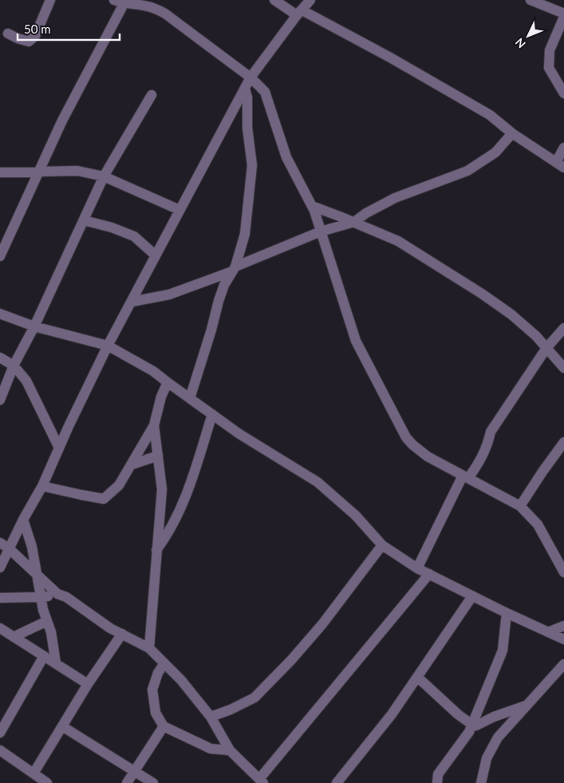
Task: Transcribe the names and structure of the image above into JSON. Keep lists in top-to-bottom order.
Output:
{
  "scale_bar": "50 m",
  "north": "bottom left"
}
